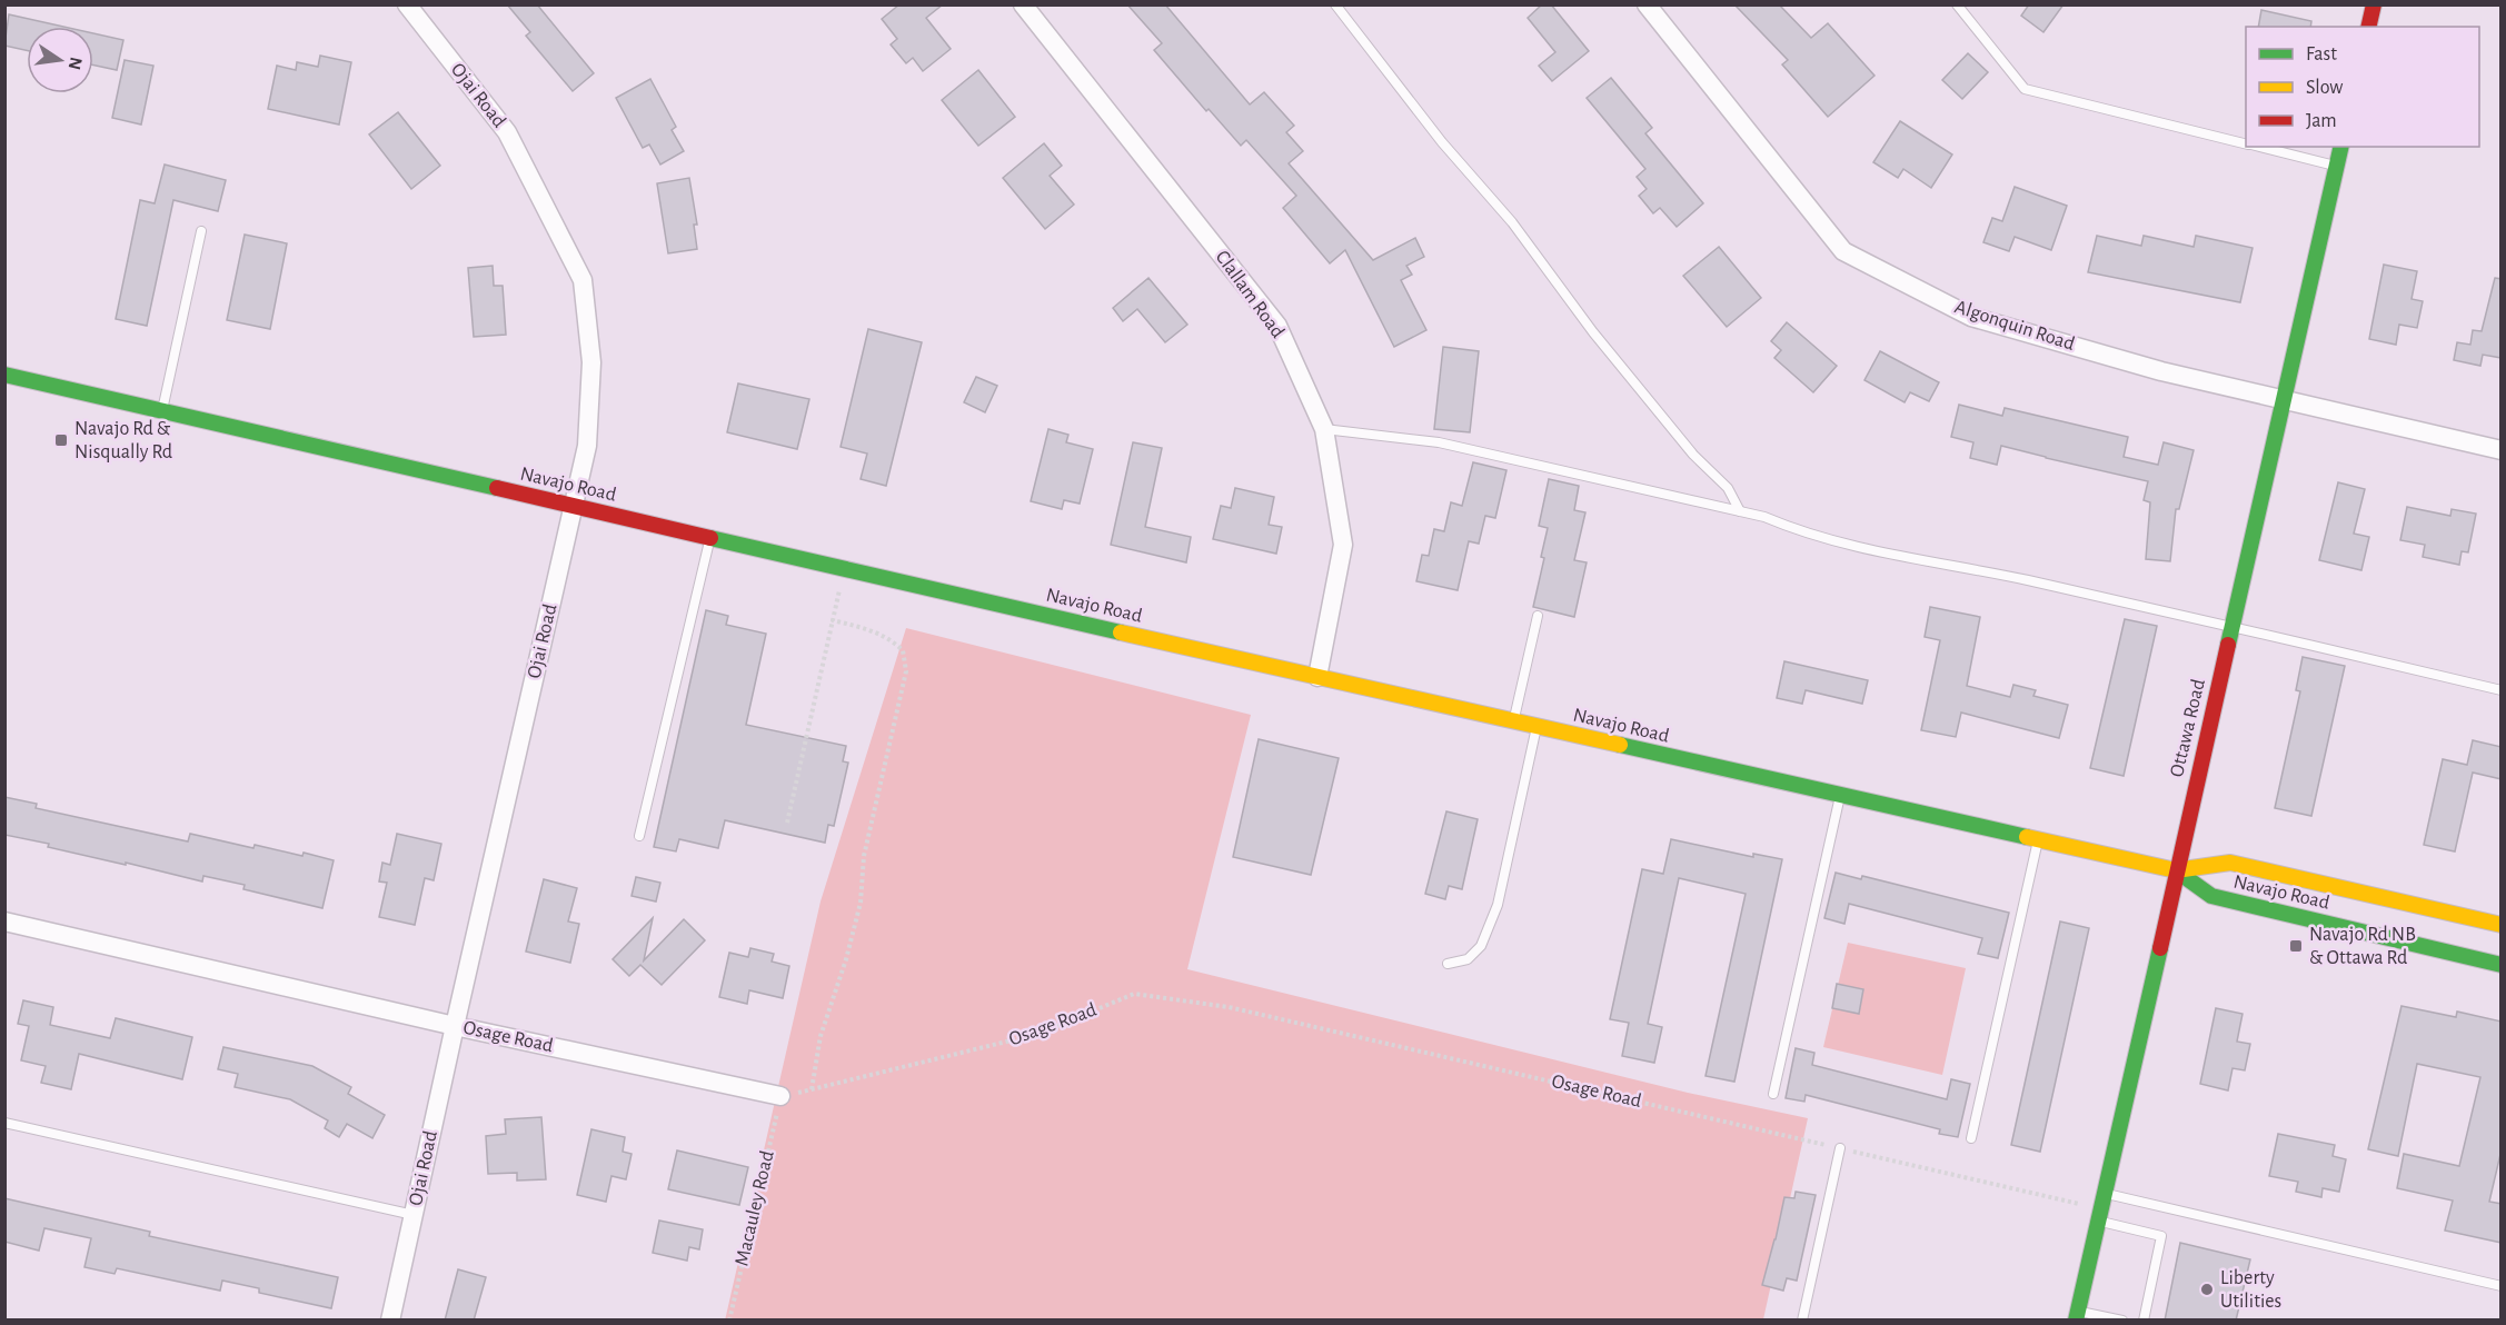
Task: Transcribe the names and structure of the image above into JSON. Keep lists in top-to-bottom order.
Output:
{
  "streets": {
    "main road": ["Navajo Road", "Ottawa Road"],
    "street": [
      "Ojai Road",
      "Clallam Road",
      "Algonquin Road",
      "Osage Road"
    ],
    "path": ["Macauley Road"]
  },
  "crossings": [
    ["Ojai Road", "Navajo Road"],
    ["Ojai Road", "Osage Road"],
    ["Clallam Road", "Navajo Road"],
    ["Algonquin Road", "Ottawa Road"],
    ["Navajo Road", "Ottawa Road"],
    ["Ottawa Road", "Osage Road"],
    ["Osage Road", "Macauley Road"]
  ],
  "places": {
    "transit": ["Navajo Rd & Nisqually Rd", "Navajo Rd NB & Ottawa Rd"],
    "other": ["Liberty Utilities"]
  },
  "legend": ["Fast", "Slow", "Jam"],
  "north": "right"
}
